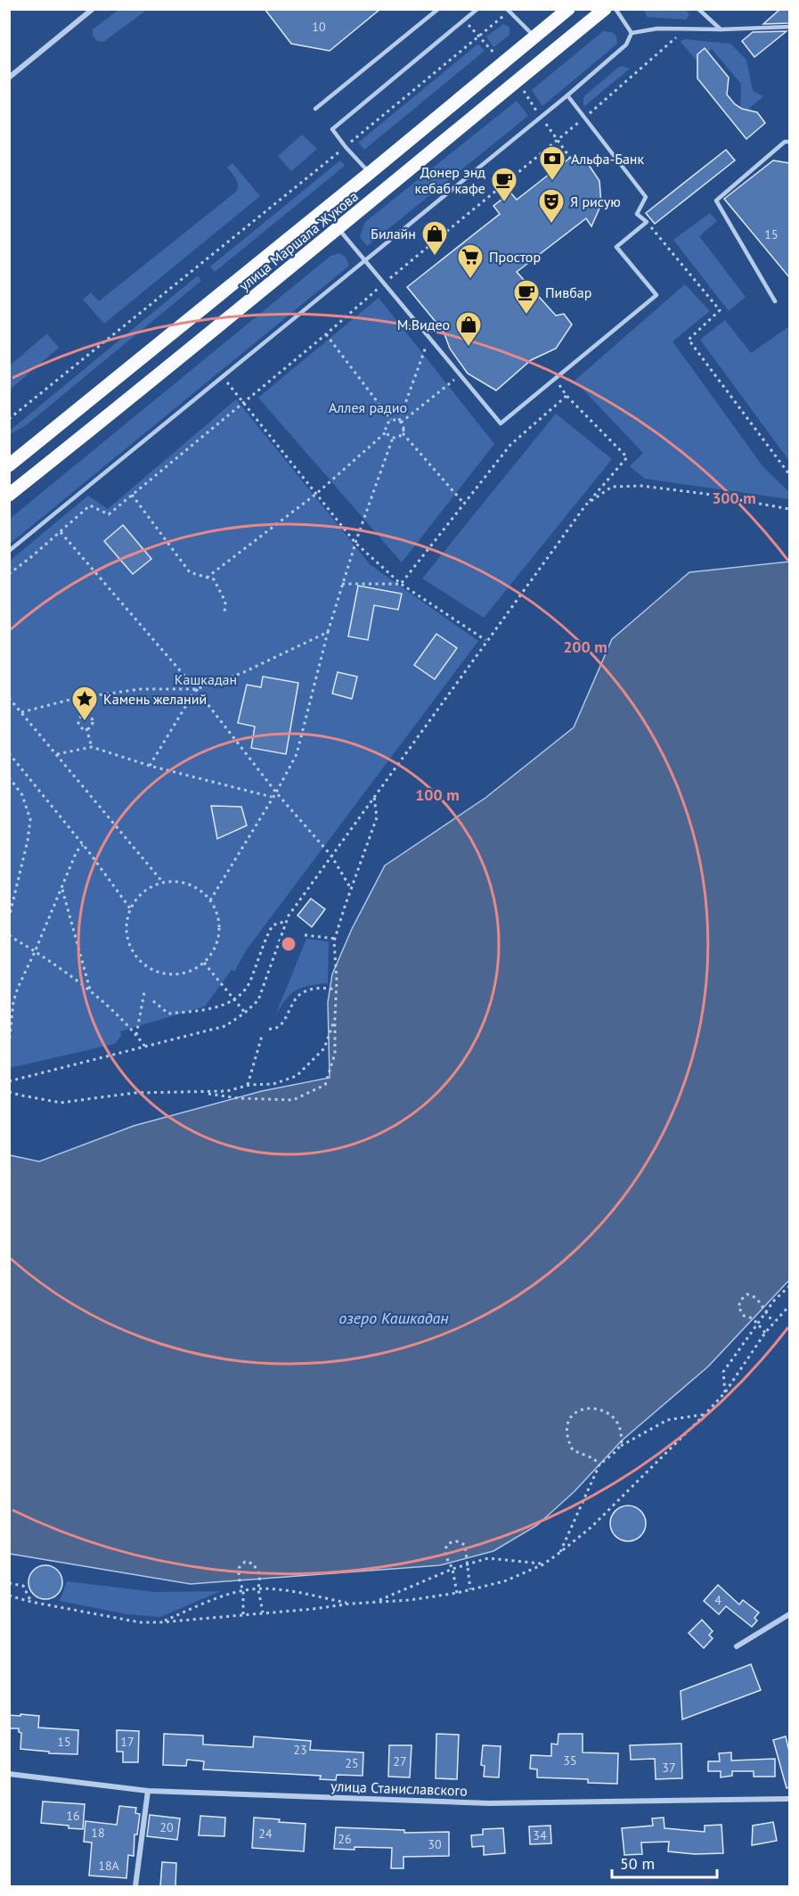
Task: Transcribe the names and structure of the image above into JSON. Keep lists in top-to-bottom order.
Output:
{
  "streets": {
    "main road": ["улица Маршала Жукова"],
    "street": ["улица Станиславского"]
  },
  "water": ["озеро Кашкадан"],
  "parks": ["Аллея радио", "Кашкадан"],
  "places": {
    "bank": ["Альфа-Банк"],
    "cafe": ["Донер энд кебаб кафе", "Пивбар"],
    "theatre": ["Я рисую"],
    "shop": ["Билайн", "М.Видео"],
    "supermarket": ["Простор"],
    "place": ["Камень желаний"]
  },
  "house_numbers": [
    "10",
    "15",
    "4",
    "15",
    "17",
    "23",
    "35",
    "27",
    "25",
    "37",
    "16",
    "20",
    "18",
    "24",
    "34",
    "26",
    "30",
    "18А"
  ],
  "scale_bar": "50 m",
  "rings": ["300 m", "200 m", "100 m"]
}
